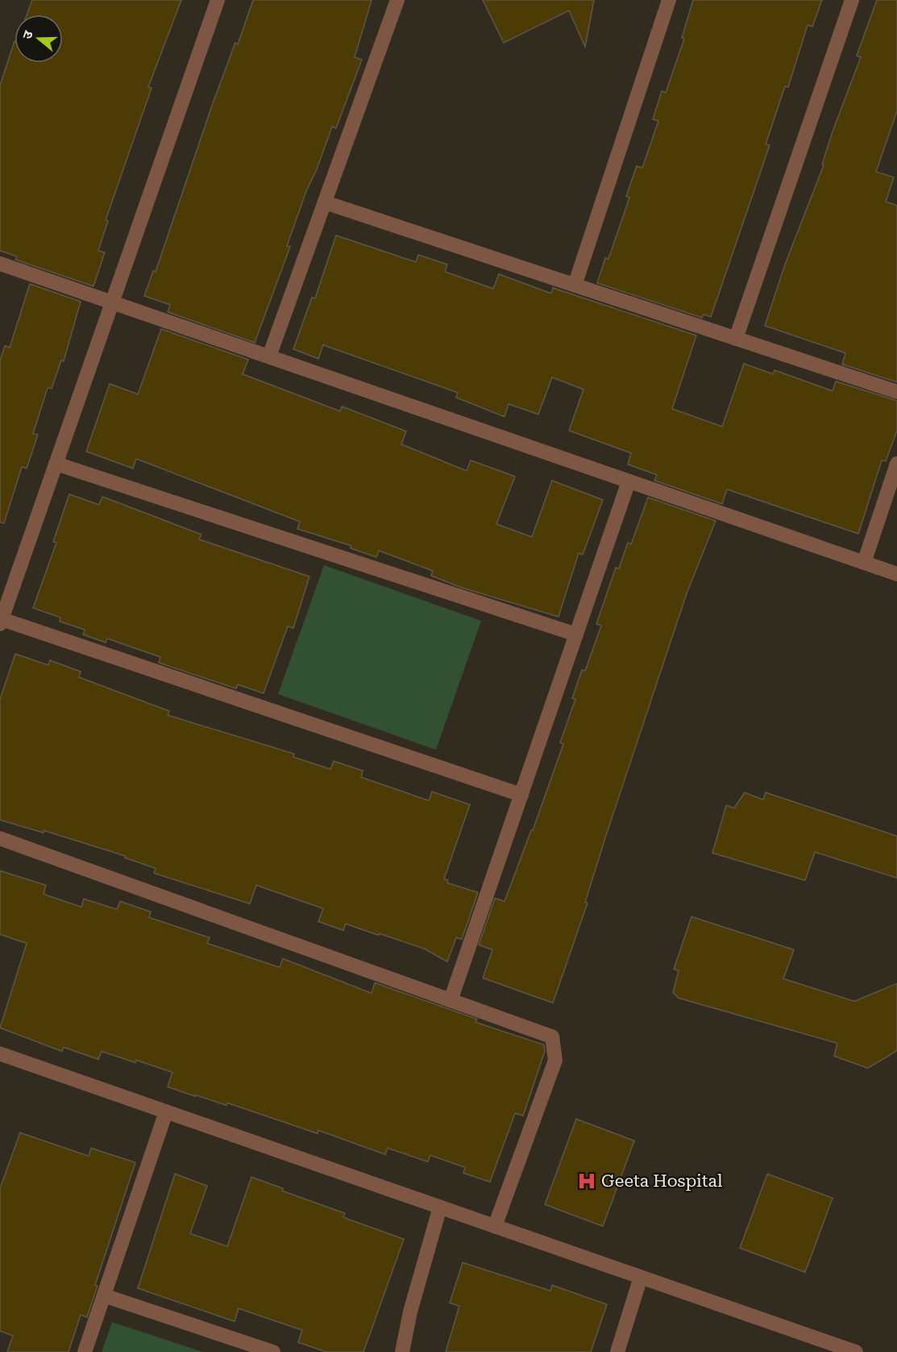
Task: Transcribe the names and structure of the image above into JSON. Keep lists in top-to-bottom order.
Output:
{
  "places": {
    "hospital": ["Geeta Hospital"]
  },
  "north": "left"
}
